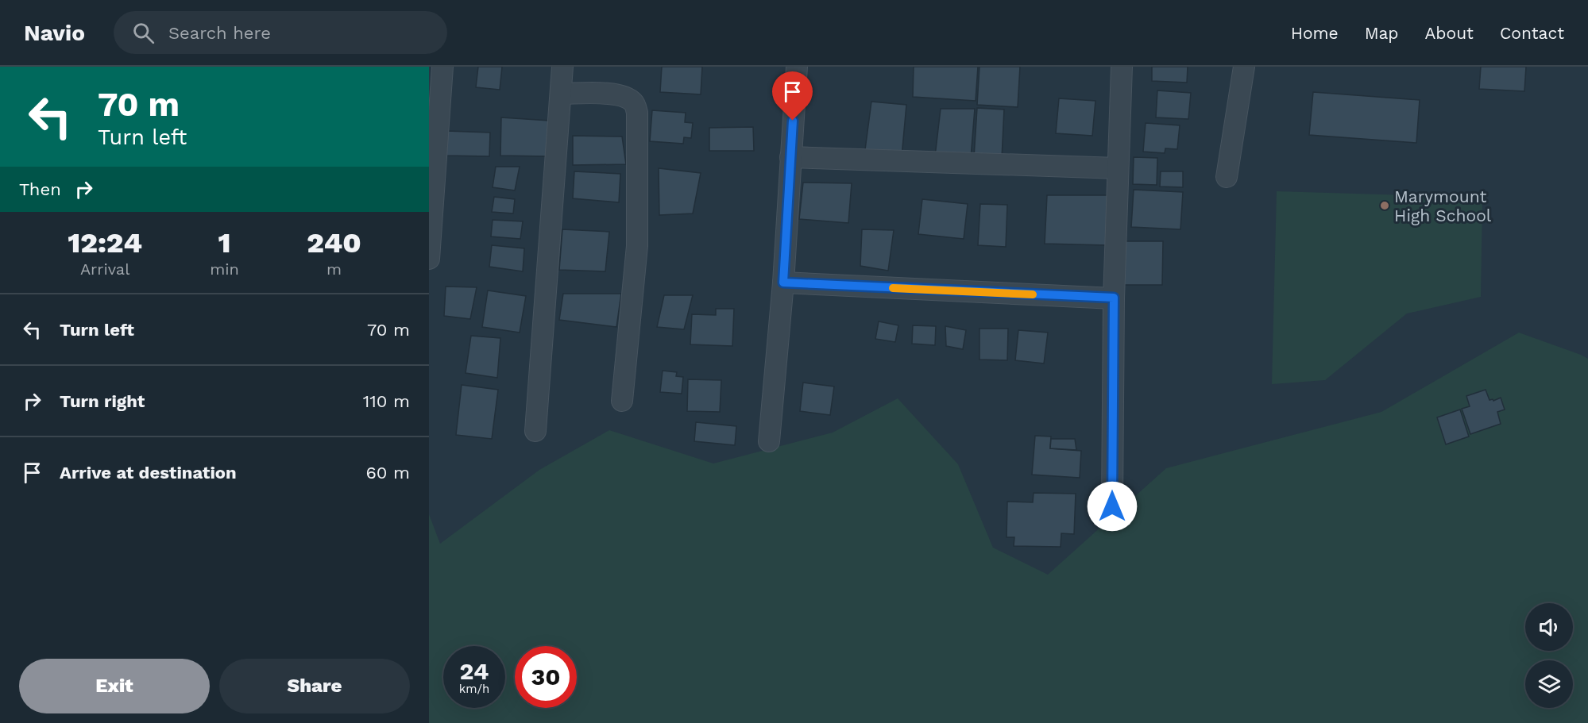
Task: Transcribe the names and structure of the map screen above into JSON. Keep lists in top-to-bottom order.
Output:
{
  "places": ["Marymount High School"],
  "page": {
    "header": "Navio",
    "search": "Search here",
    "nav": [
      "Home",
      "Map",
      "About",
      "Contact"
    ],
    "turn": ["70 m", "Turn left"],
    "then": "Then",
    "eta": [
      "12:24",
      "Arrival",
      "1",
      "min",
      "240",
      "m"
    ],
    "list": [
      {
        "name": "Turn left",
        "value": "70 m"
      },
      {
        "name": "Turn right",
        "value": "110 m"
      },
      {
        "name": "Arrive at destination",
        "value": "60 m"
      }
    ],
    "speed": "24 km/h",
    "limit": "30",
    "buttons": ["Exit", "Share"]
  }
}
